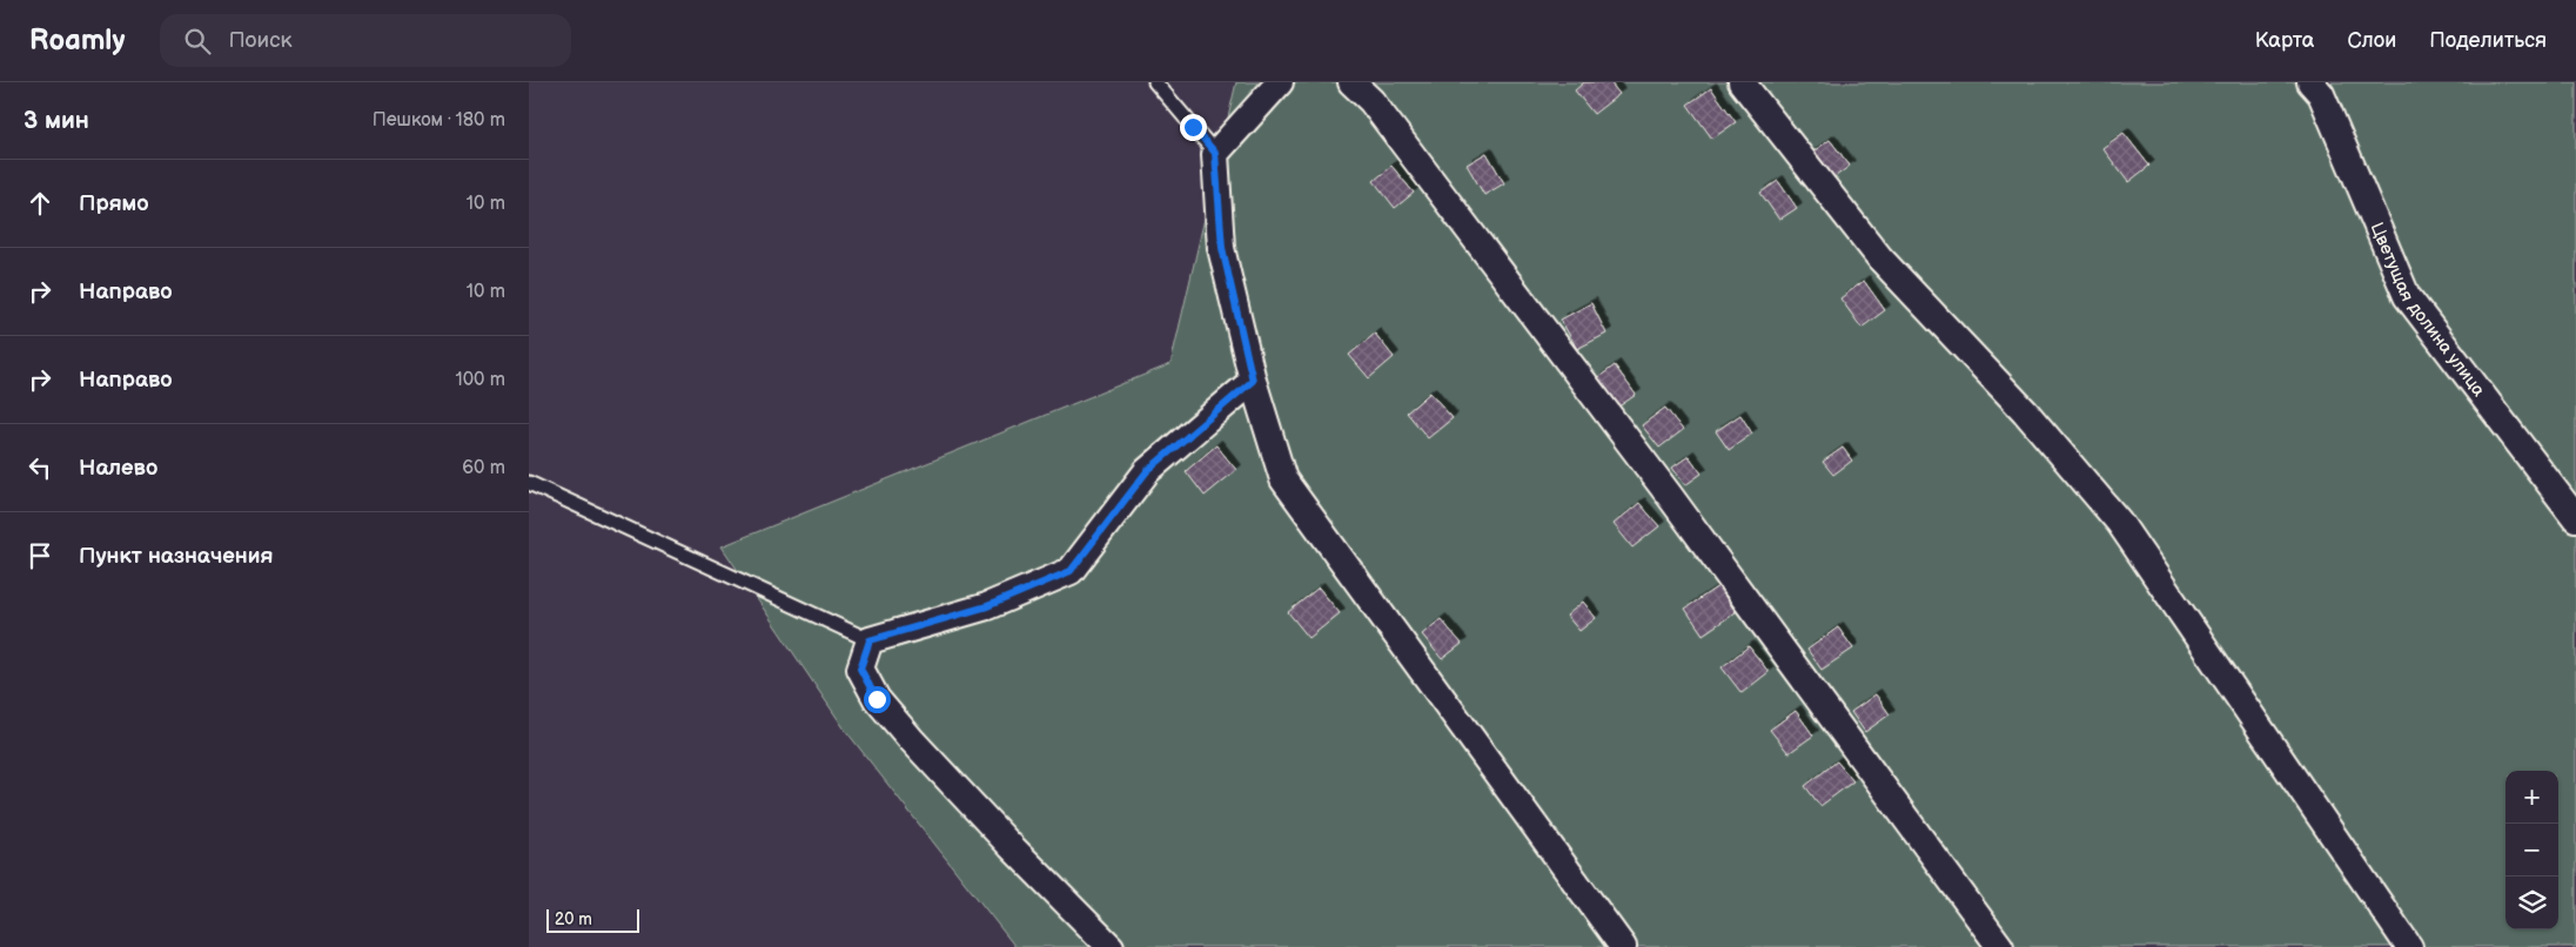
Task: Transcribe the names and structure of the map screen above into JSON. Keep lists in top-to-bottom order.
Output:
{
  "streets": {
    "street": ["Цветущая долина улица"]
  },
  "scale_bar": "20 m",
  "page": {
    "header": "Roamly",
    "search": "Поиск",
    "nav": ["Карта", "Слои", "Поделиться"],
    "heading": ["3 мин", "Пешком · 180 m"],
    "list": [
      ["Прямо", "10 m"],
      ["Направо", "10 m"],
      ["Направо", "100 m"],
      ["Налево", "60 m"],
      "Пункт назначения"
    ],
    "map_buttons": ["+", "−"],
    "scale": "20 m"
  }
}
